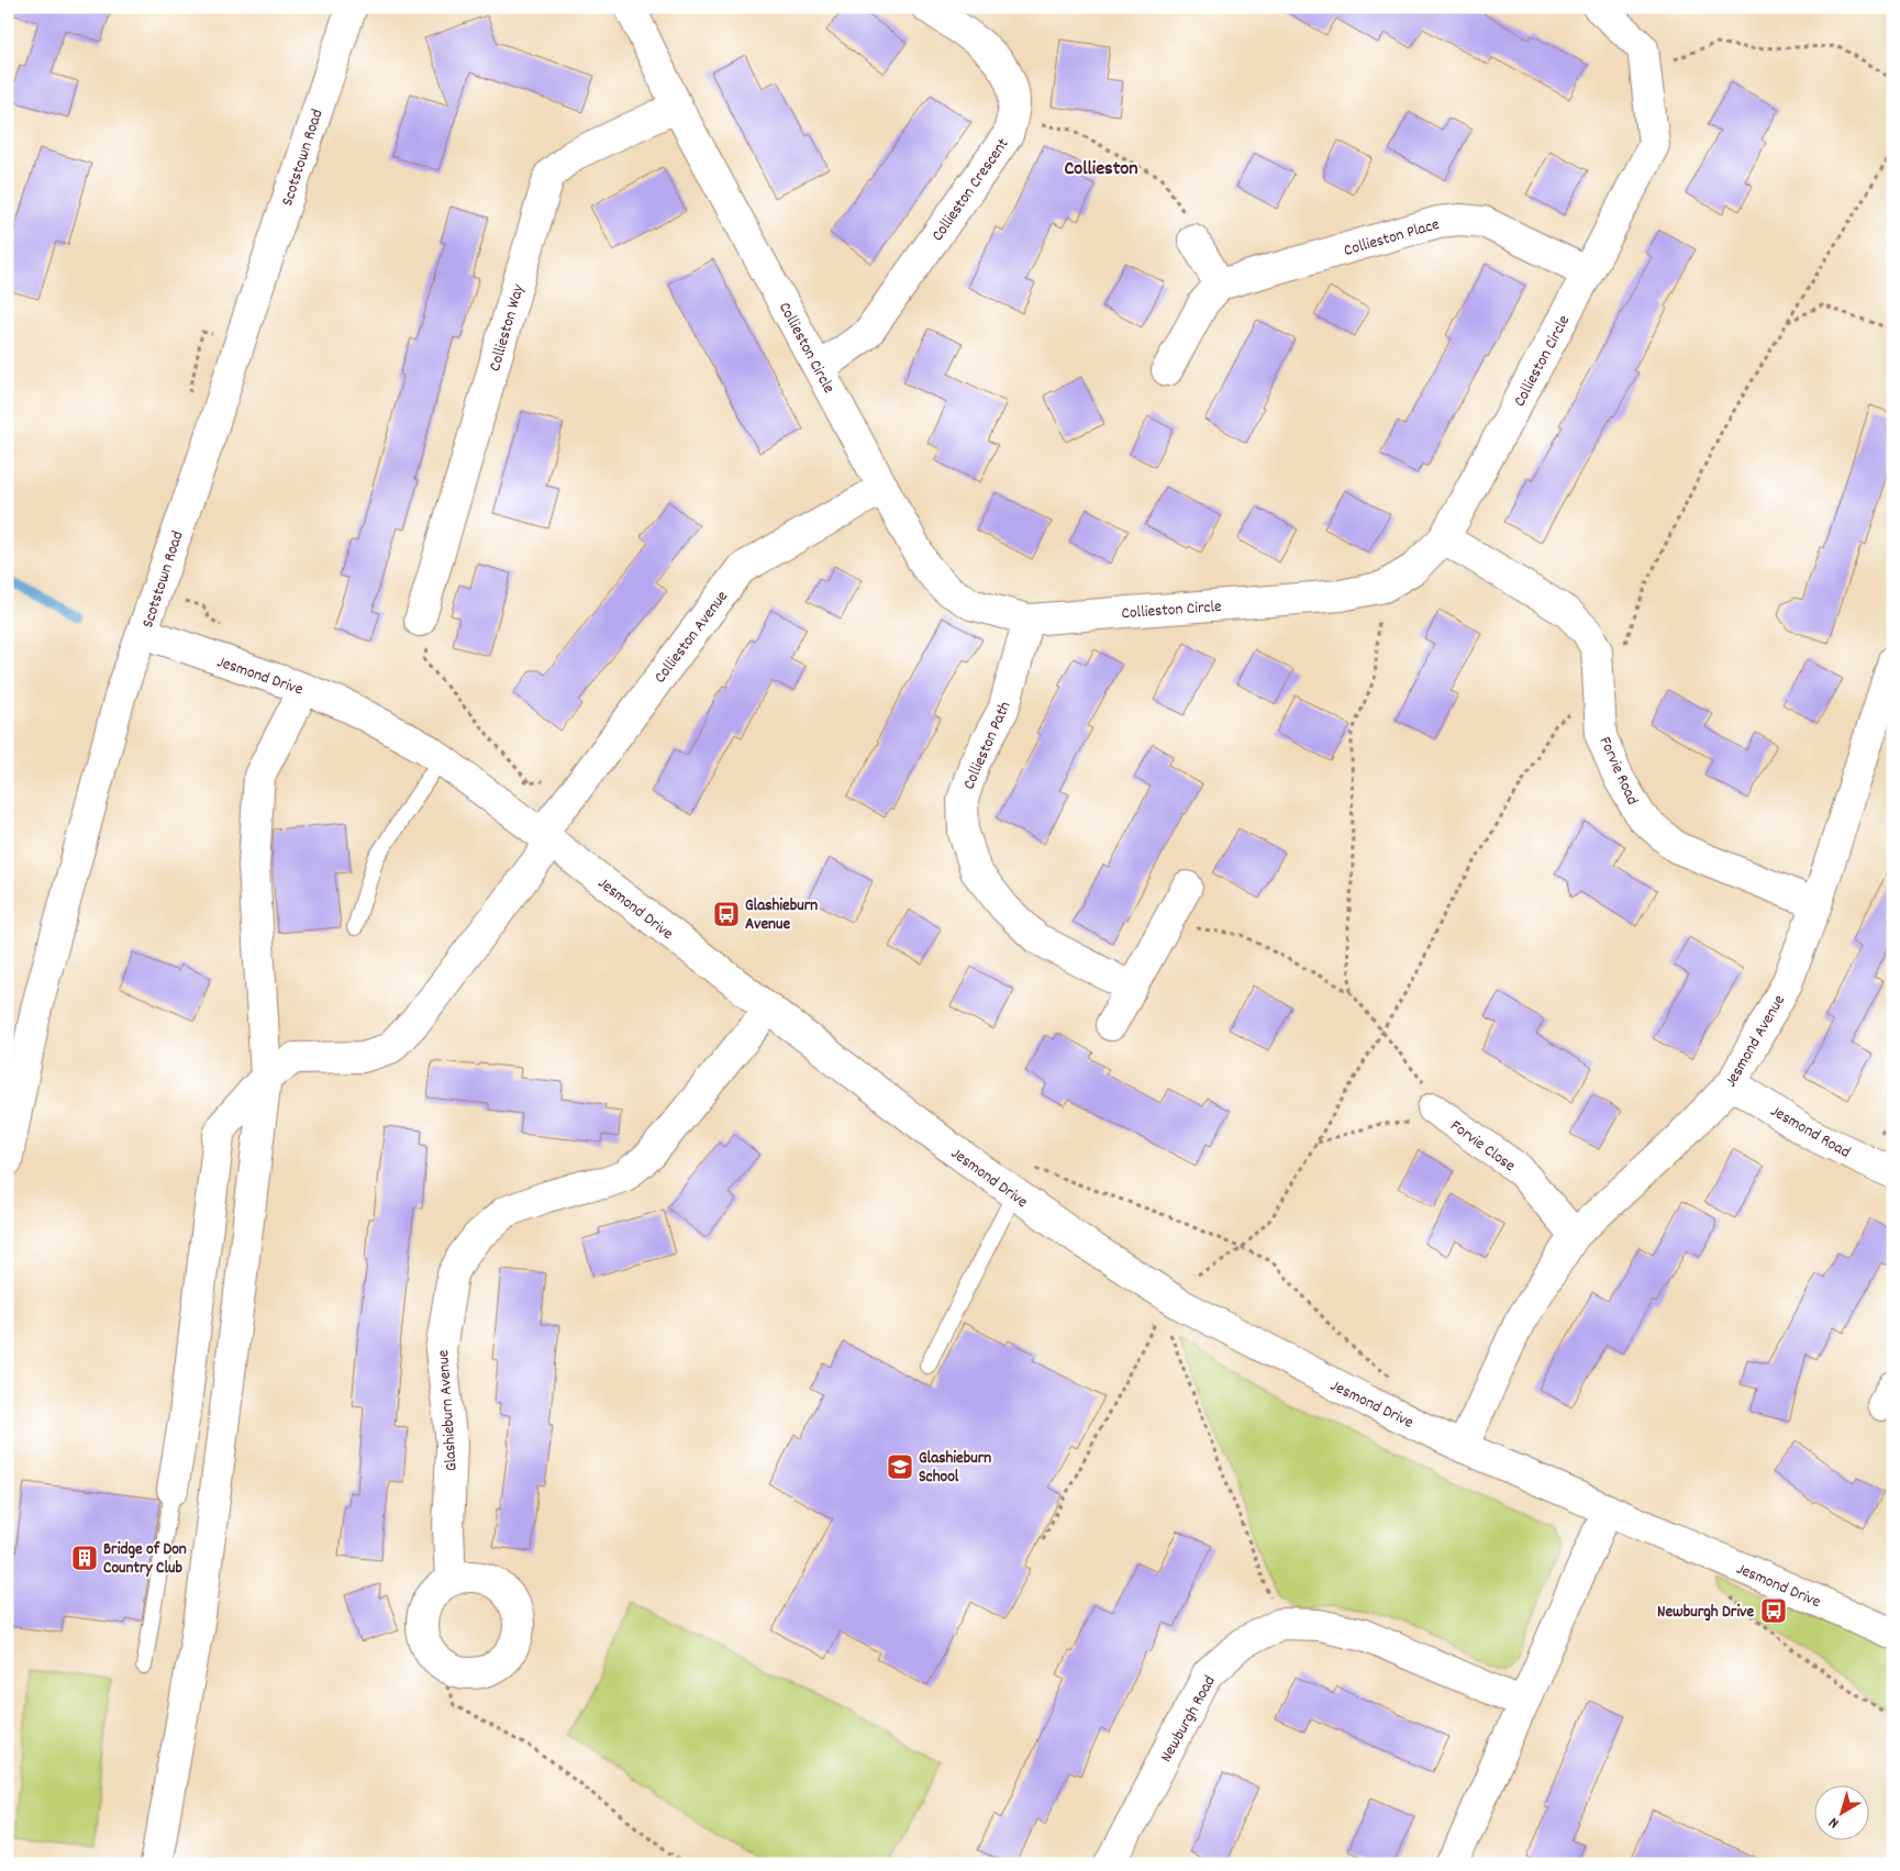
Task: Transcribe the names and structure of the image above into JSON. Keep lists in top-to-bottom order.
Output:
{
  "streets": {
    "street": [
      "Scotstown Road",
      "Collieston Crescent",
      "Collieston Place",
      "Collieston Way",
      "Collieston Circle",
      "Collieston Avenue",
      "Jesmond Drive",
      "Collieston Path",
      "Forvie Road",
      "Jesmond Avenue",
      "Jesmond Road",
      "Forvie Close",
      "Glashieburn Avenue",
      "Newburgh Road"
    ]
  },
  "crossings": [
    ["Scotstown Road", "Jesmond Drive"],
    ["Collieston Crescent", "Collieston Circle"],
    ["Collieston Place", "Collieston Circle"],
    ["Collieston Way", "Collieston Circle"],
    ["Collieston Circle", "Collieston Avenue"],
    ["Collieston Circle", "Collieston Path"],
    ["Collieston Circle", "Forvie Road"],
    ["Collieston Avenue", "Jesmond Drive"],
    ["Jesmond Drive", "Jesmond Avenue"],
    ["Jesmond Drive", "Glashieburn Avenue"],
    ["Forvie Road", "Jesmond Avenue"],
    ["Jesmond Avenue", "Jesmond Road"],
    ["Jesmond Avenue", "Forvie Close"]
  ],
  "districts": ["Collieston"],
  "places": {
    "bus stop": ["Glashieburn Avenue", "Newburgh Drive"],
    "school or university": ["Glashieburn School"],
    "building": ["Bridge of Don Country Club"]
  },
  "north": "bottom left"
}
